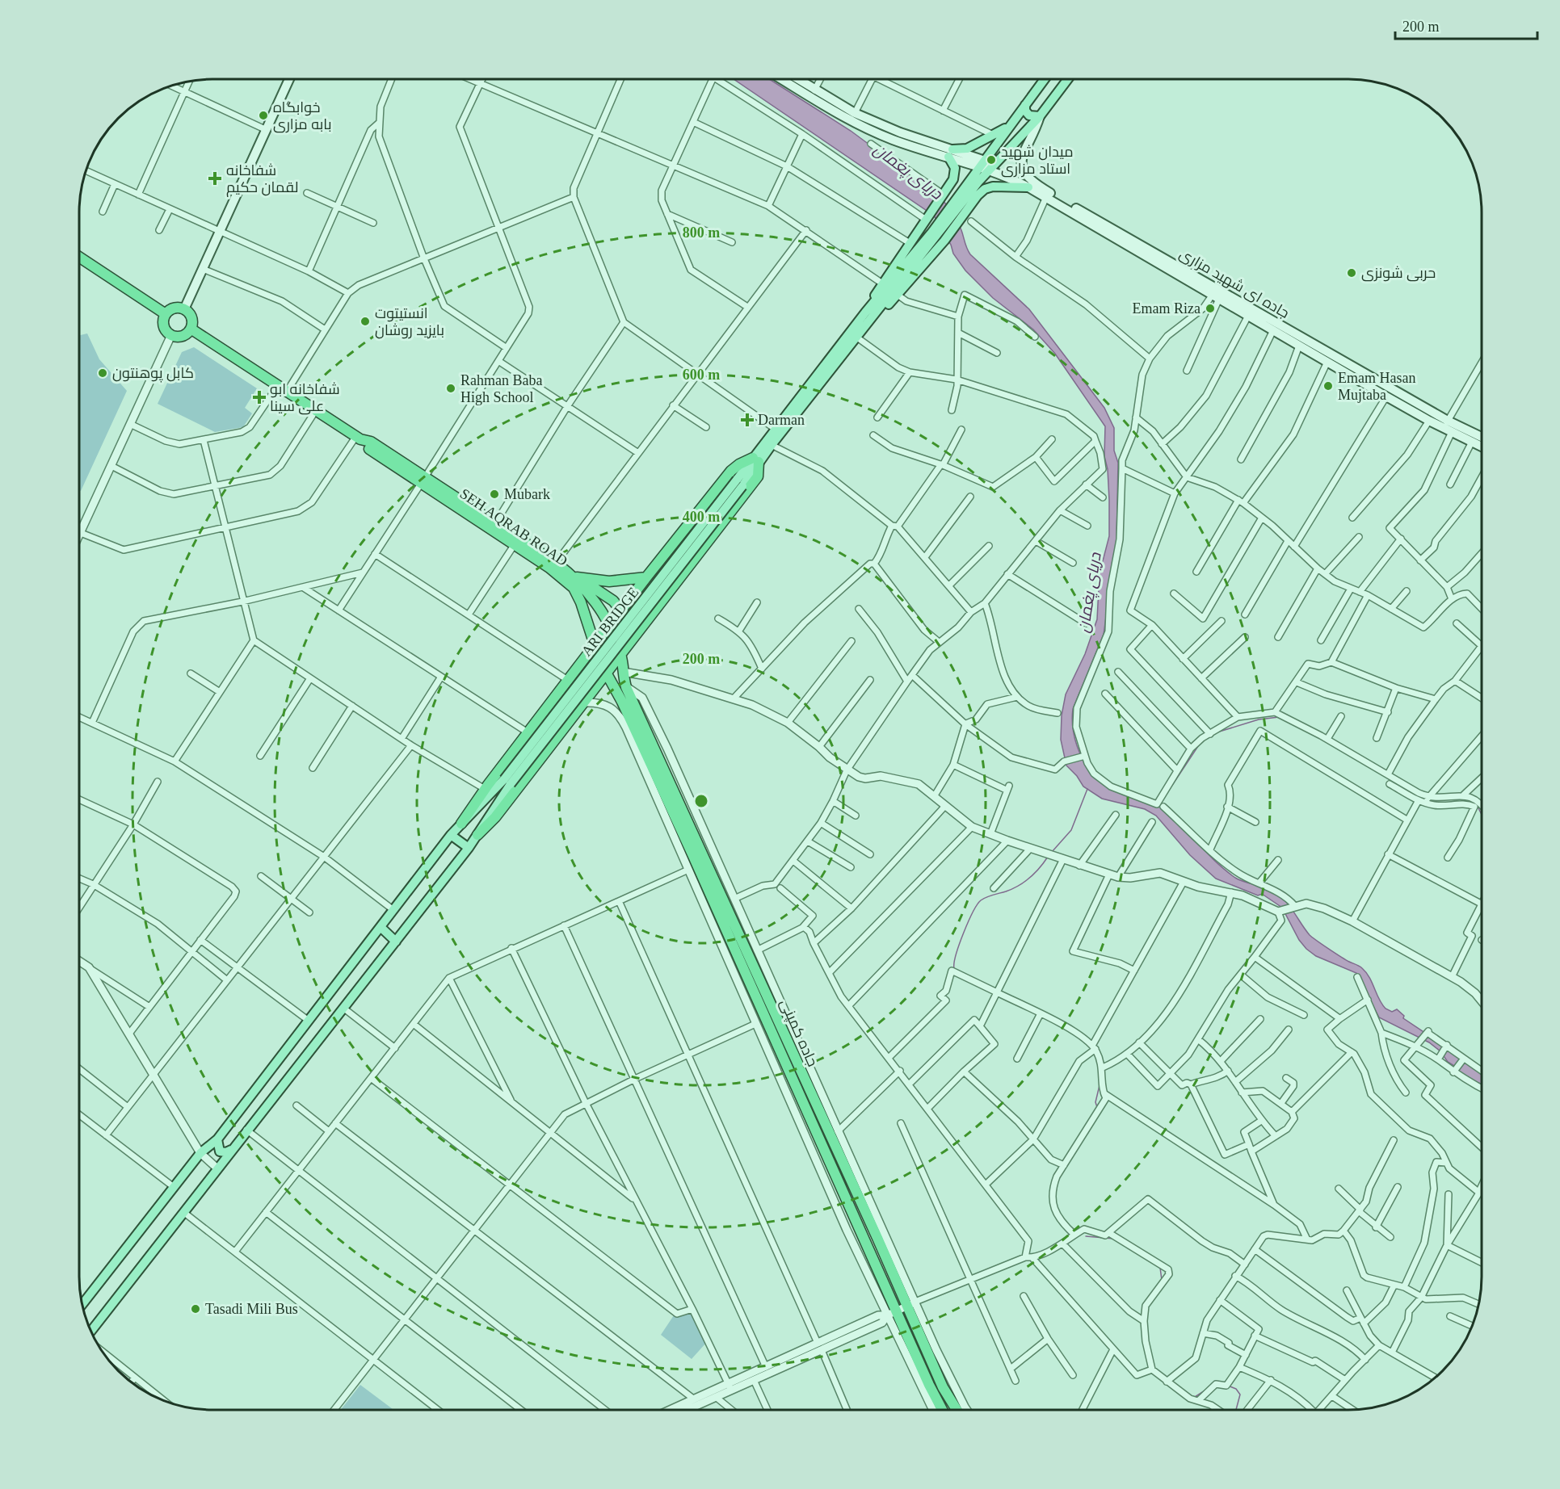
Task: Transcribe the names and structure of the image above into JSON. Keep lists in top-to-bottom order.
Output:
{
  "streets": {
    "highway": ["SEH AQRAB ROAD", "جاده کمپنی"],
    "main road": ["جاده ای شهید مزاری", "ARI BRIDGE"]
  },
  "crossings": [
    ["SEH AQRAB ROAD", "جاده کمپنی"]
  ],
  "water": ["دریای پغمان"],
  "places": {
    "other": [
      "خوابگاه بابه مزاری",
      "میدان شهید استاد مزاری",
      "حربی شونزی",
      "Emam Riza",
      "انستیتوت بایزید روشان",
      "کابل پوهنتون",
      "Emam Hasan Mujtaba",
      "Rahman Baba High School",
      "Mubark",
      "Tasadi Mili Bus"
    ],
    "health": ["شفاخانه لقمان حکیم", "شفاخانه ابو علی سینا", "Darman"]
  },
  "scale_bar": "200 m",
  "rings": [
    "800 m",
    "600 m",
    "400 m",
    "200 m"
  ]
}
